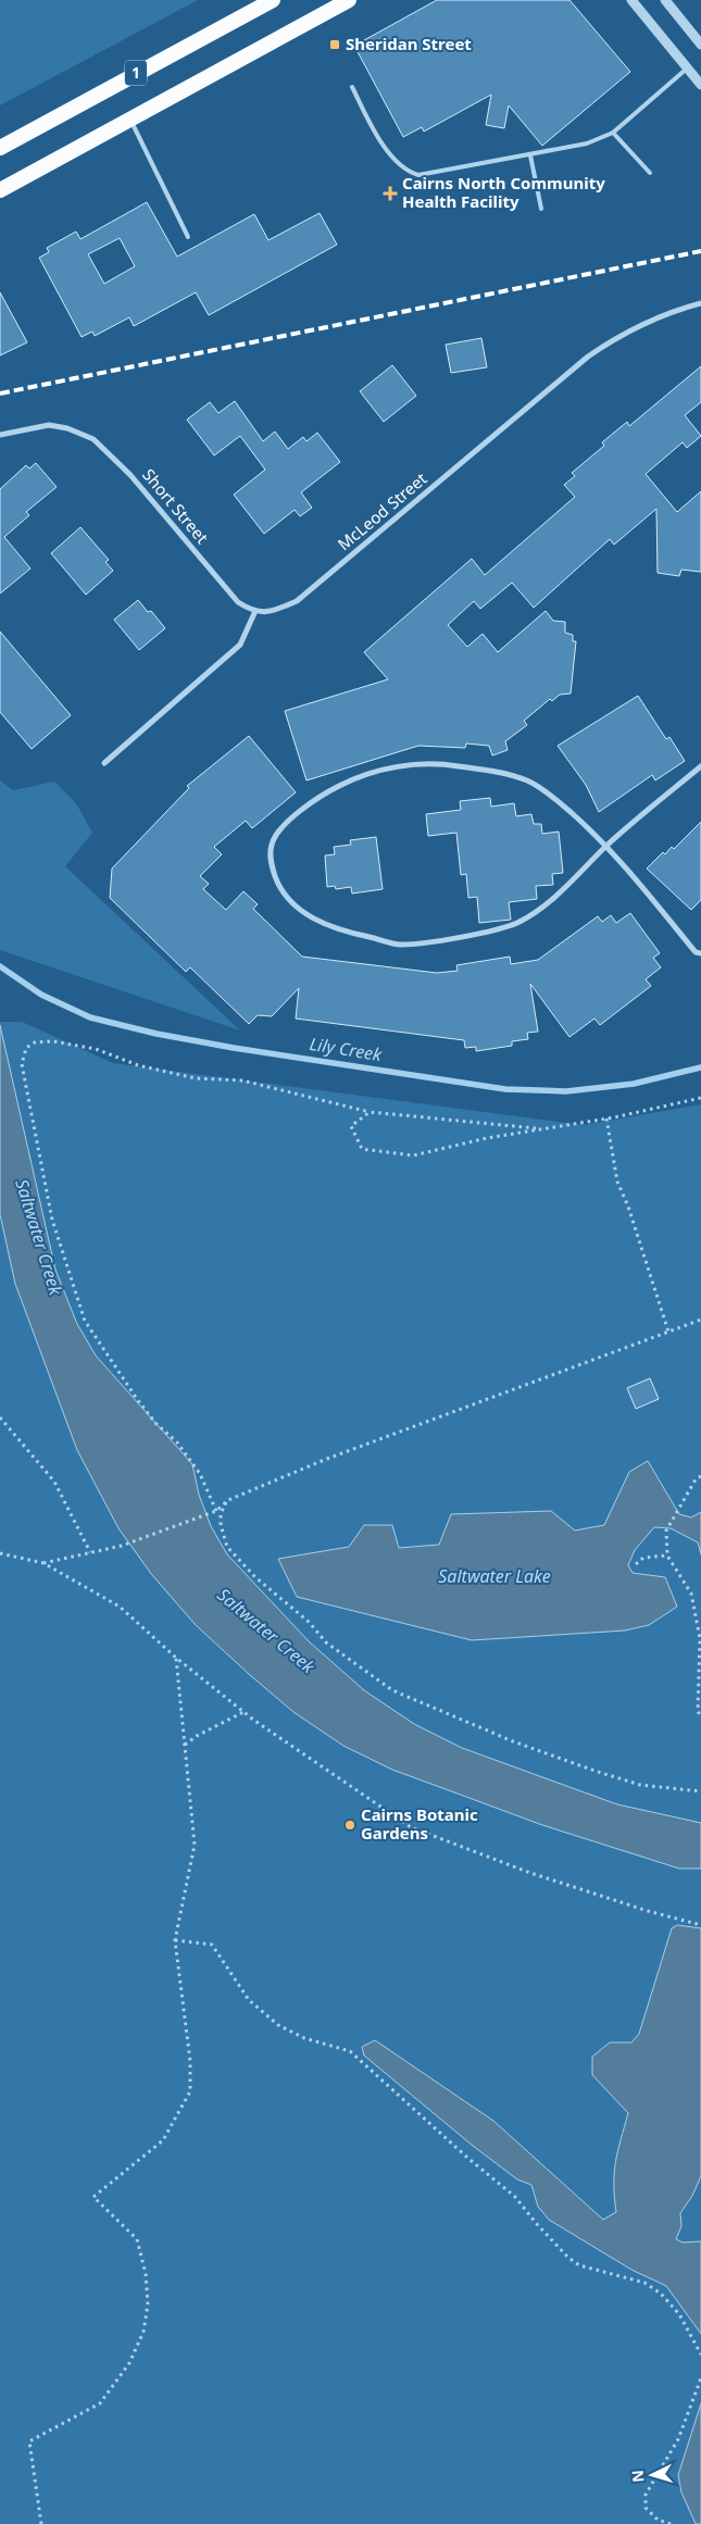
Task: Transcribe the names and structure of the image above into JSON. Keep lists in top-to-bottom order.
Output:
{
  "streets": {
    "highway": ["1"],
    "street": ["Short Street", "McLeod Street"]
  },
  "crossings": [
    ["Short Street", "McLeod Street"]
  ],
  "water": ["Lily Creek", "Saltwater Creek", "Saltwater Lake"],
  "places": {
    "transit": ["Sheridan Street"],
    "health": ["Cairns North Community Health Facility"],
    "other": ["Cairns Botanic Gardens"]
  },
  "north": "left"
}
